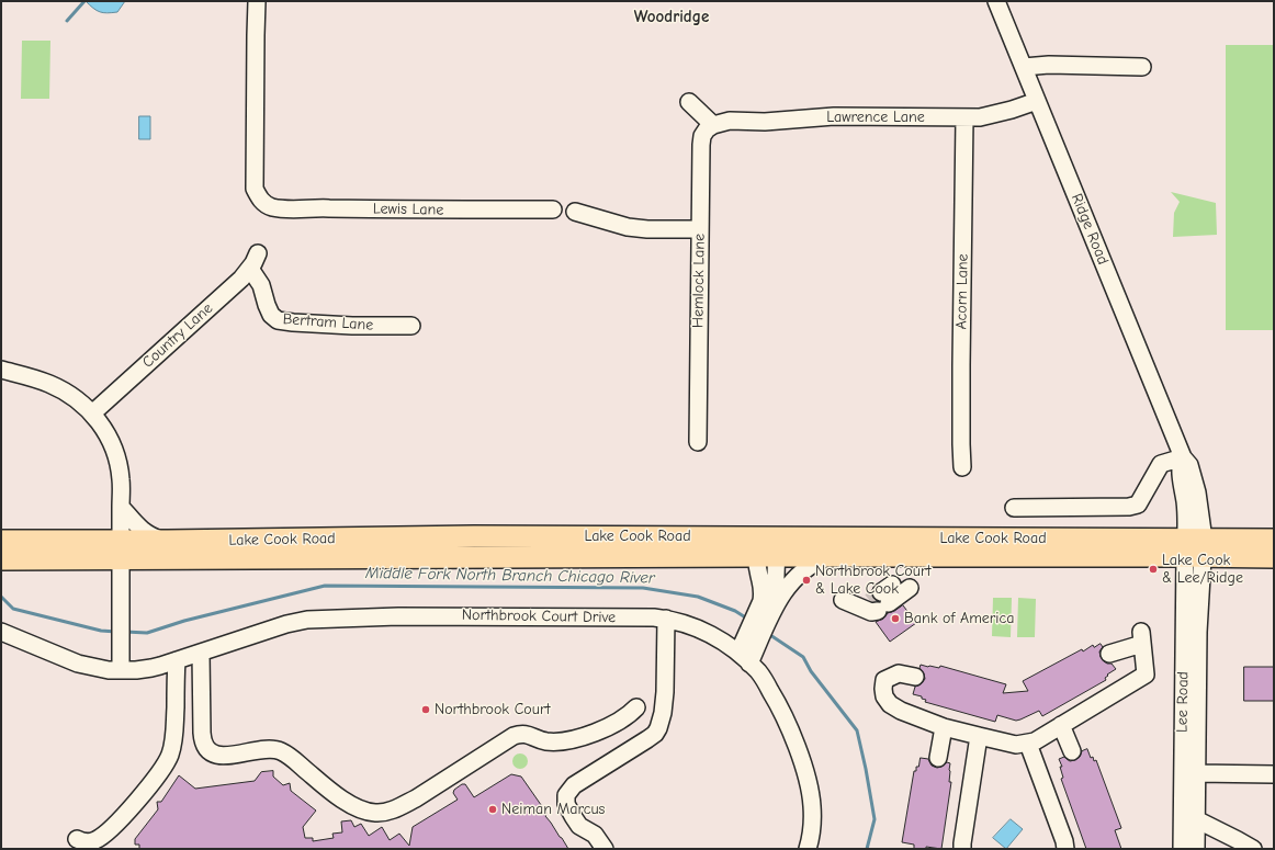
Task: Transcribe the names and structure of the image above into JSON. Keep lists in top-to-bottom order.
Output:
{
  "streets": {
    "main road": ["Lake Cook Road"],
    "street": [
      "Lawrence Lane",
      "Lewis Lane",
      "Ridge Road",
      "Hemlock Lane",
      "Acorn Lane",
      "Bertram Lane",
      "Country Lane",
      "Northbrook Court Drive",
      "Lee Road"
    ]
  },
  "crossings": [
    ["Lawrence Lane", "Ridge Road"],
    ["Lawrence Lane", "Hemlock Lane"],
    ["Lawrence Lane", "Acorn Lane"],
    ["Ridge Road", "Lake Cook Road"],
    ["Ridge Road", "Lee Road"],
    ["Bertram Lane", "Country Lane"],
    ["Lake Cook Road", "Lee Road"]
  ],
  "districts": ["Woodridge"],
  "water": ["Middle Fork North Branch Chicago River"],
  "places": [
    "Lake Cook & Lee/Ridge",
    "Northbrook Court & Lake Cook",
    "Bank of America",
    "Northbrook Court",
    "Neiman Marcus"
  ]
}
